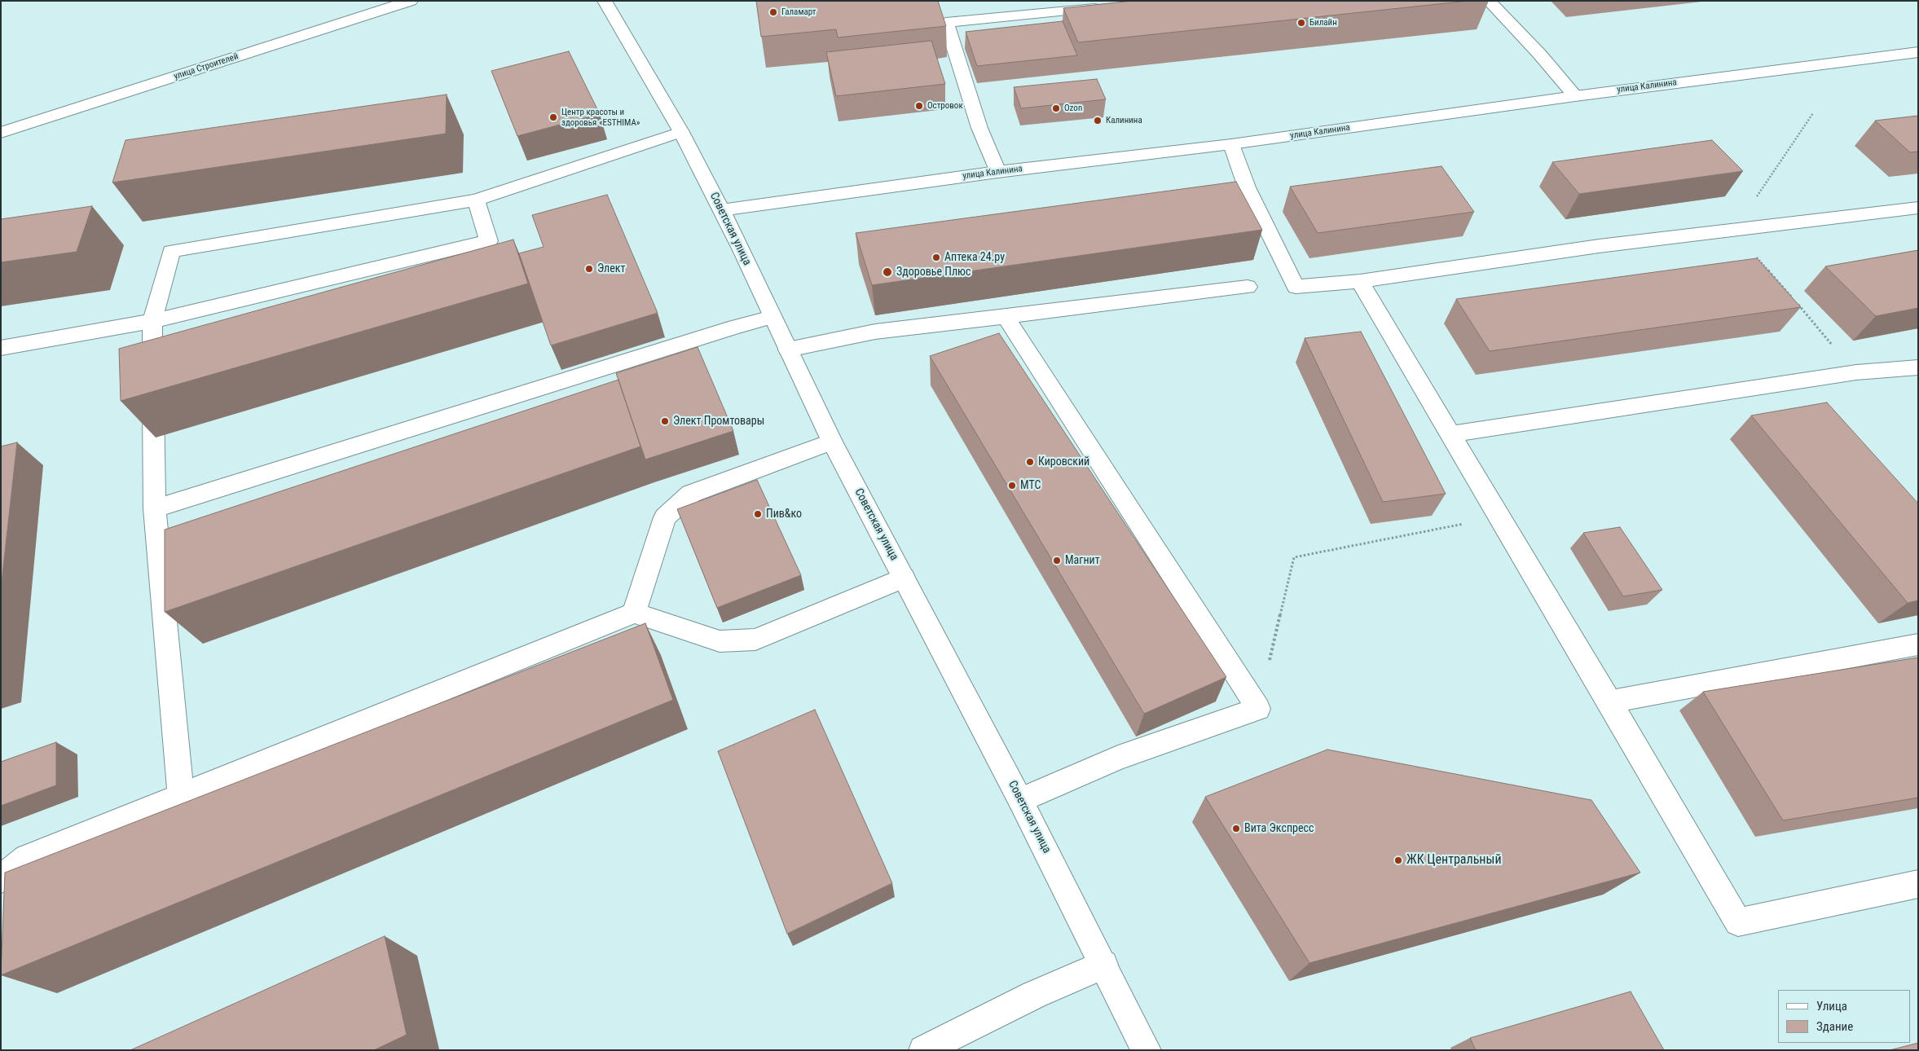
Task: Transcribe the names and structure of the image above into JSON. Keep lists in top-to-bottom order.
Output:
{
  "streets": {
    "street": ["улица Строителей", "улица Калинина", "Советская улица"]
  },
  "crossings": [
    ["улица Калинина", "Советская улица"]
  ],
  "places": [
    "Галамарт",
    "Билайн",
    "Островок",
    "Ozon",
    "Центр красоты и здоровья «ESTHIMA»",
    "Калинина",
    "Аптека 24.ру",
    "Элект",
    "Здоровье Плюс",
    "Элект Промтовары",
    "Кировский",
    "МТС",
    "Пив&ко",
    "Магнит",
    "Вита Экспресс",
    "ЖК Центральный"
  ],
  "legend": ["Улица", "Здание"]
}
